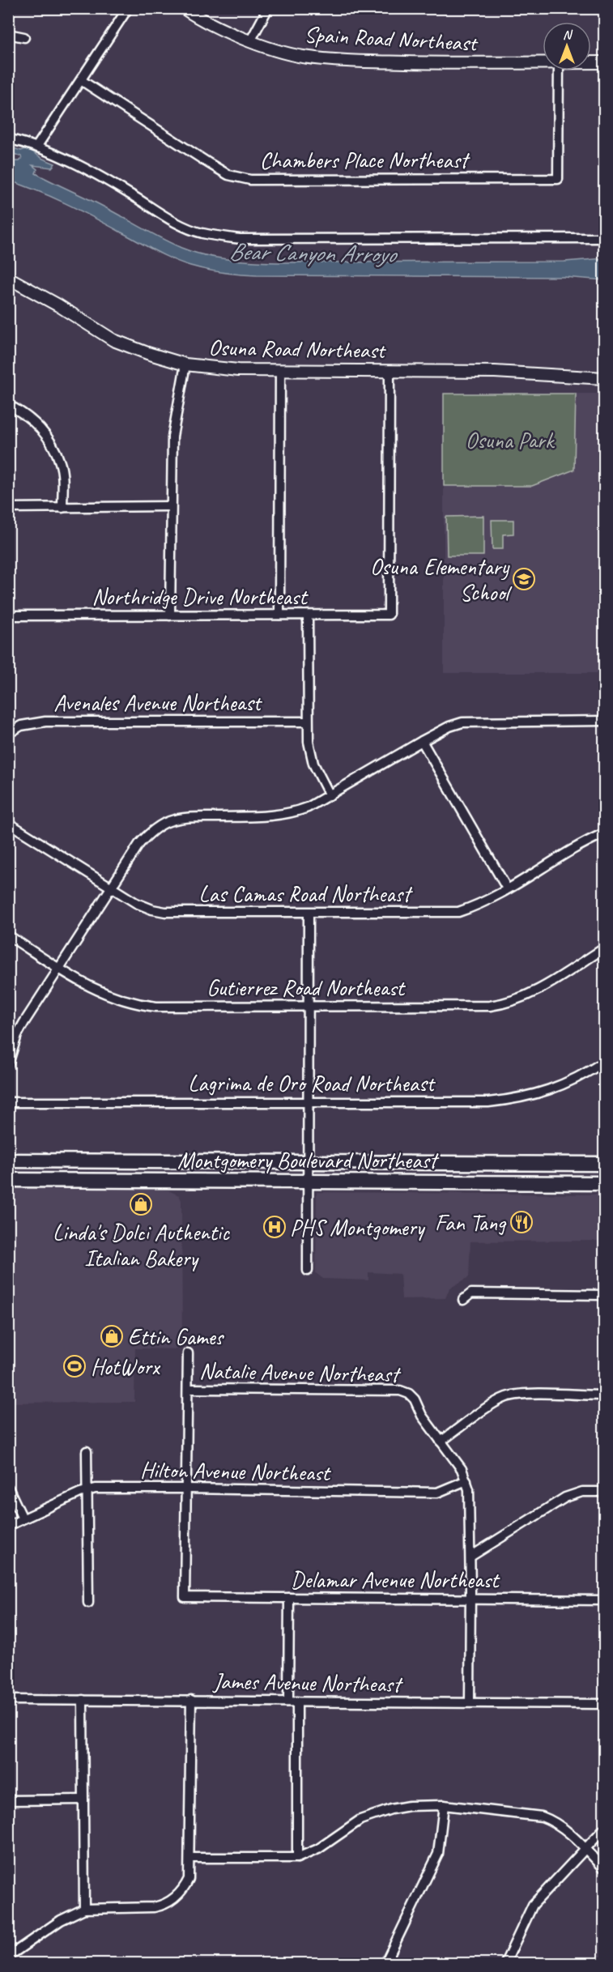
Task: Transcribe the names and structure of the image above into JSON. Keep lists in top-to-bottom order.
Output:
{
  "streets": {
    "main road": ["Montgomery Boulevard Northeast"],
    "street": [
      "Spain Road Northeast",
      "Chambers Place Northeast",
      "Osuna Road Northeast",
      "Northridge Drive Northeast",
      "Avenales Avenue Northeast",
      "Las Camas Road Northeast",
      "Gutierrez Road Northeast",
      "Lagrima de Oro Road Northeast",
      "Natalie Avenue Northeast",
      "Hilton Avenue Northeast",
      "Delamar Avenue Northeast",
      "James Avenue Northeast"
    ]
  },
  "crossings": [
    ["Osuna Road Northeast", "Northridge Drive Northeast"],
    ["Hilton Avenue Northeast", "Delamar Avenue Northeast"]
  ],
  "water": ["Bear Canyon Arroyo"],
  "parks": ["Osuna Park"],
  "places": {
    "school or university": ["Osuna Elementary School"],
    "shop": ["Linda's Dolci Authentic Italian Bakery", "Ettin Games"],
    "restaurant": ["Fan Tang"],
    "hospital": ["PHS Montgomery"],
    "sports": ["HotWorx"]
  },
  "north": "top"
}
